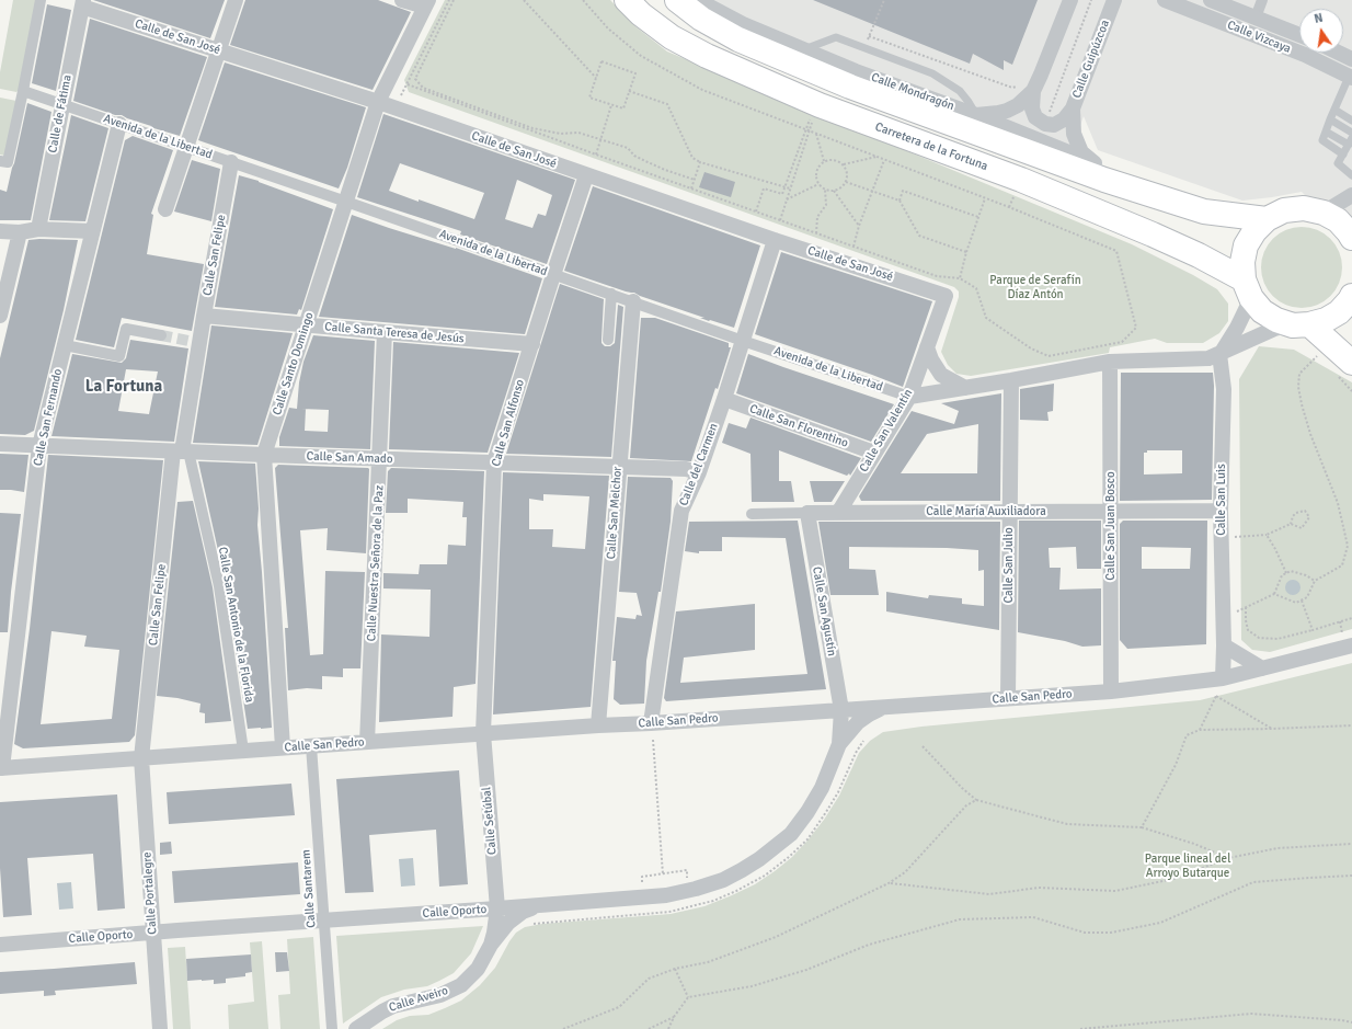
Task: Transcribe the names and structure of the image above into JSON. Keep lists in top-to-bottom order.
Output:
{
  "streets": {
    "main road": ["Carretera de la Fortuna"],
    "street": [
      "Calle de San José",
      "Calle Vizcaya",
      "Calle Guipúzcoa",
      "Calle Mondragón",
      "Calle de Fátima",
      "Avenida de la Libertad",
      "Calle San Felipe",
      "Calle Santa Teresa de Jesús",
      "Calle Santo Domingo",
      "Calle San Fernando",
      "Calle San Alfonso",
      "Calle San Florentino",
      "Calle San Valentín",
      "Calle San Amado",
      "Calle del Carmen",
      "Calle San Luis",
      "Calle María Auxiliadora",
      "Calle San Melchor",
      "Calle San Juan Bosco",
      "Calle Nuestra Señora de la Paz",
      "Calle San Julio",
      "Calle San Agustín",
      "Calle San Antonio de la Florida",
      "Calle San Pedro",
      "Calle Setúbal",
      "Calle Santarem",
      "Calle Portalegre",
      "Calle Oporto",
      "Calle Aveiro"
    ]
  },
  "crossings": [
    ["Calle de San José", "Calle de Fátima"],
    ["Calle de San José", "Calle Santo Domingo"],
    ["Calle de San José", "Calle San Alfonso"],
    ["Calle de San José", "Calle San Valentín"],
    ["Calle de San José", "Calle del Carmen"],
    ["Calle de Fátima", "Avenida de la Libertad"],
    ["Avenida de la Libertad", "Carretera de la Fortuna"],
    ["Avenida de la Libertad", "Calle San Felipe"],
    ["Avenida de la Libertad", "Calle Santo Domingo"],
    ["Avenida de la Libertad", "Calle San Fernando"],
    ["Avenida de la Libertad", "Calle San Alfonso"],
    ["Avenida de la Libertad", "Calle San Valentín"],
    ["Avenida de la Libertad", "Calle del Carmen"],
    ["Avenida de la Libertad", "Calle San Luis"],
    ["Avenida de la Libertad", "Calle San Melchor"],
    ["Avenida de la Libertad", "Calle San Juan Bosco"],
    ["Avenida de la Libertad", "Calle San Julio"],
    ["Calle San Felipe", "Calle Santa Teresa de Jesús"],
    ["Calle San Felipe", "Calle San Amado"],
    ["Calle San Felipe", "Calle San Antonio de la Florida"],
    ["Calle San Felipe", "Calle San Pedro"],
    ["Calle San Felipe", "Calle Portalegre"],
    ["Calle Santa Teresa de Jesús", "Calle Santo Domingo"],
    ["Calle Santa Teresa de Jesús", "Calle San Alfonso"],
    ["Calle Santa Teresa de Jesús", "Calle Nuestra Señora de la Paz"],
    ["Calle Santo Domingo", "Calle San Amado"],
    ["Calle Santo Domingo", "Calle San Pedro"],
    ["Calle San Fernando", "Calle San Amado"],
    ["Calle San Fernando", "Calle San Pedro"],
    ["Calle San Alfonso", "Calle San Amado"],
    ["Calle San Alfonso", "Calle San Pedro"],
    ["Calle San Alfonso", "Calle Setúbal"],
    ["Calle San Florentino", "Calle San Valentín"],
    ["Calle San Florentino", "Calle del Carmen"],
    ["Calle San Valentín", "Calle María Auxiliadora"],
    ["Calle San Amado", "Calle del Carmen"],
    ["Calle San Amado", "Calle San Melchor"],
    ["Calle San Amado", "Calle Nuestra Señora de la Paz"],
    ["Calle San Amado", "Calle San Antonio de la Florida"],
    ["Calle del Carmen", "Calle San Pedro"],
    ["Calle San Luis", "Calle María Auxiliadora"],
    ["Calle San Luis", "Calle San Pedro"],
    ["Calle María Auxiliadora", "Calle San Juan Bosco"],
    ["Calle María Auxiliadora", "Calle San Julio"],
    ["Calle María Auxiliadora", "Calle San Agustín"],
    ["Calle San Melchor", "Calle San Pedro"],
    ["Calle San Juan Bosco", "Calle San Pedro"],
    ["Calle Nuestra Señora de la Paz", "Calle San Pedro"],
    ["Calle San Julio", "Calle San Pedro"],
    ["Calle San Agustín", "Calle San Pedro"],
    ["Calle San Agustín", "Calle Oporto"],
    ["Calle San Antonio de la Florida", "Calle San Pedro"],
    ["Calle San Pedro", "Calle Setúbal"],
    ["Calle San Pedro", "Calle Santarem"],
    ["Calle San Pedro", "Calle Portalegre"],
    ["Calle San Pedro", "Calle Oporto"],
    ["Calle Setúbal", "Calle Oporto"],
    ["Calle Setúbal", "Calle Aveiro"],
    ["Calle Santarem", "Calle Oporto"],
    ["Calle Portalegre", "Calle Oporto"],
    ["Calle Oporto", "Calle Aveiro"]
  ],
  "districts": ["La Fortuna"],
  "parks": ["Parque de Serafín Díaz Antón", "Parque lineal del Arroyo Butarque"],
  "north": "top"
}
